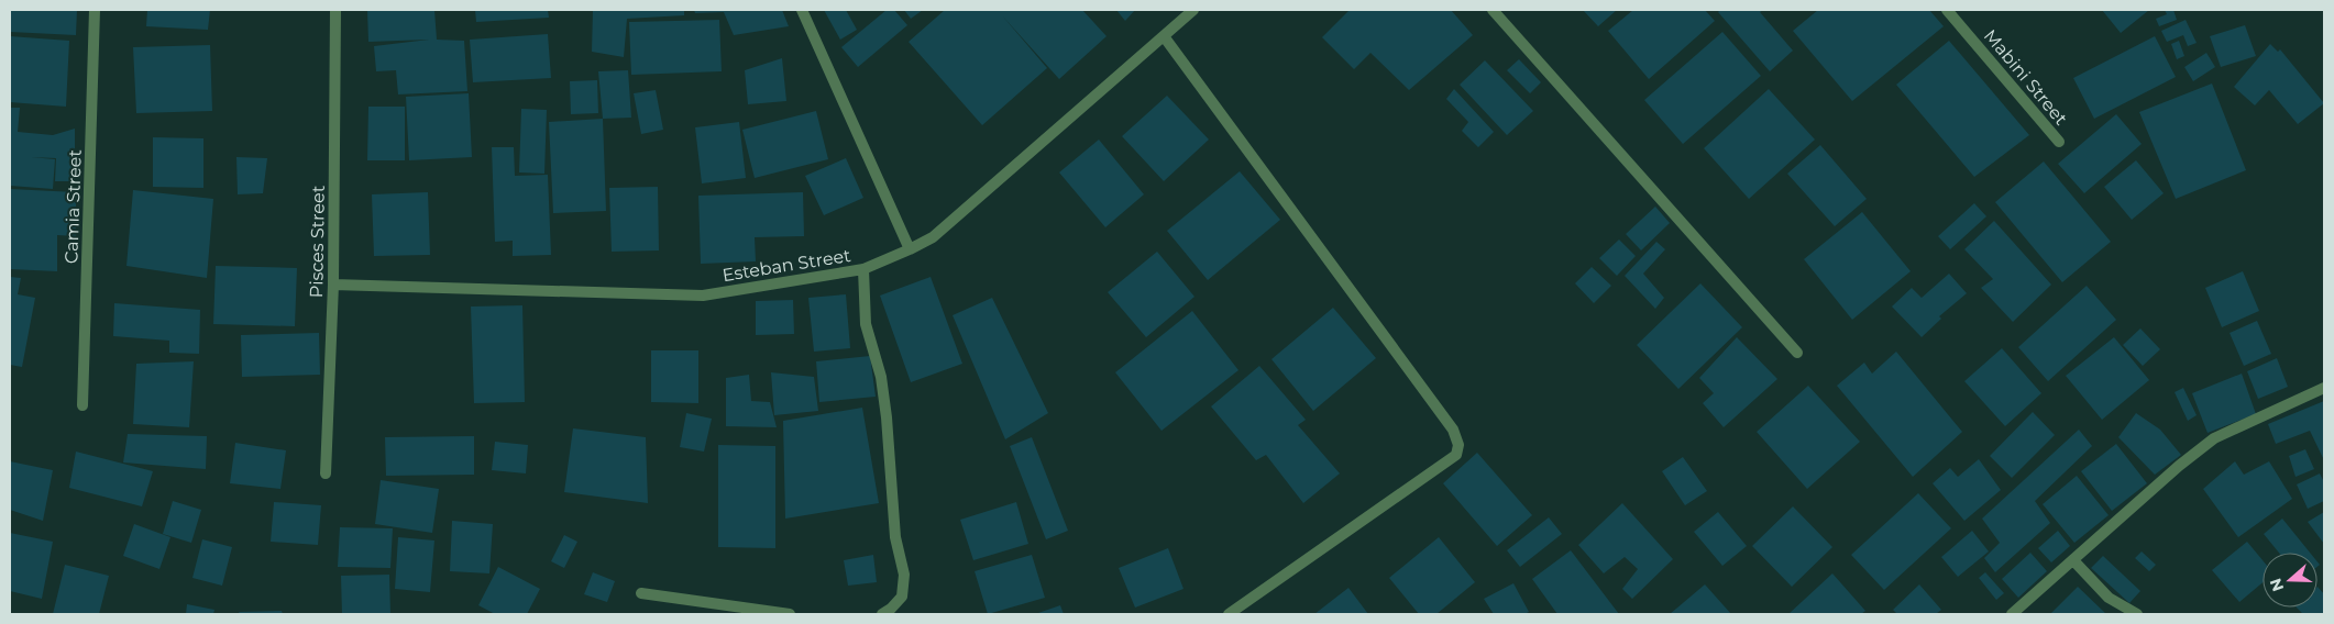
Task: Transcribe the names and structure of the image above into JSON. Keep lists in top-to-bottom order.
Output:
{
  "streets": {
    "street": [
      "Mabini Street",
      "Camia Street",
      "Pisces Street",
      "Esteban Street"
    ]
  },
  "crossings": [
    ["Pisces Street", "Esteban Street"]
  ],
  "north": "left"
}
